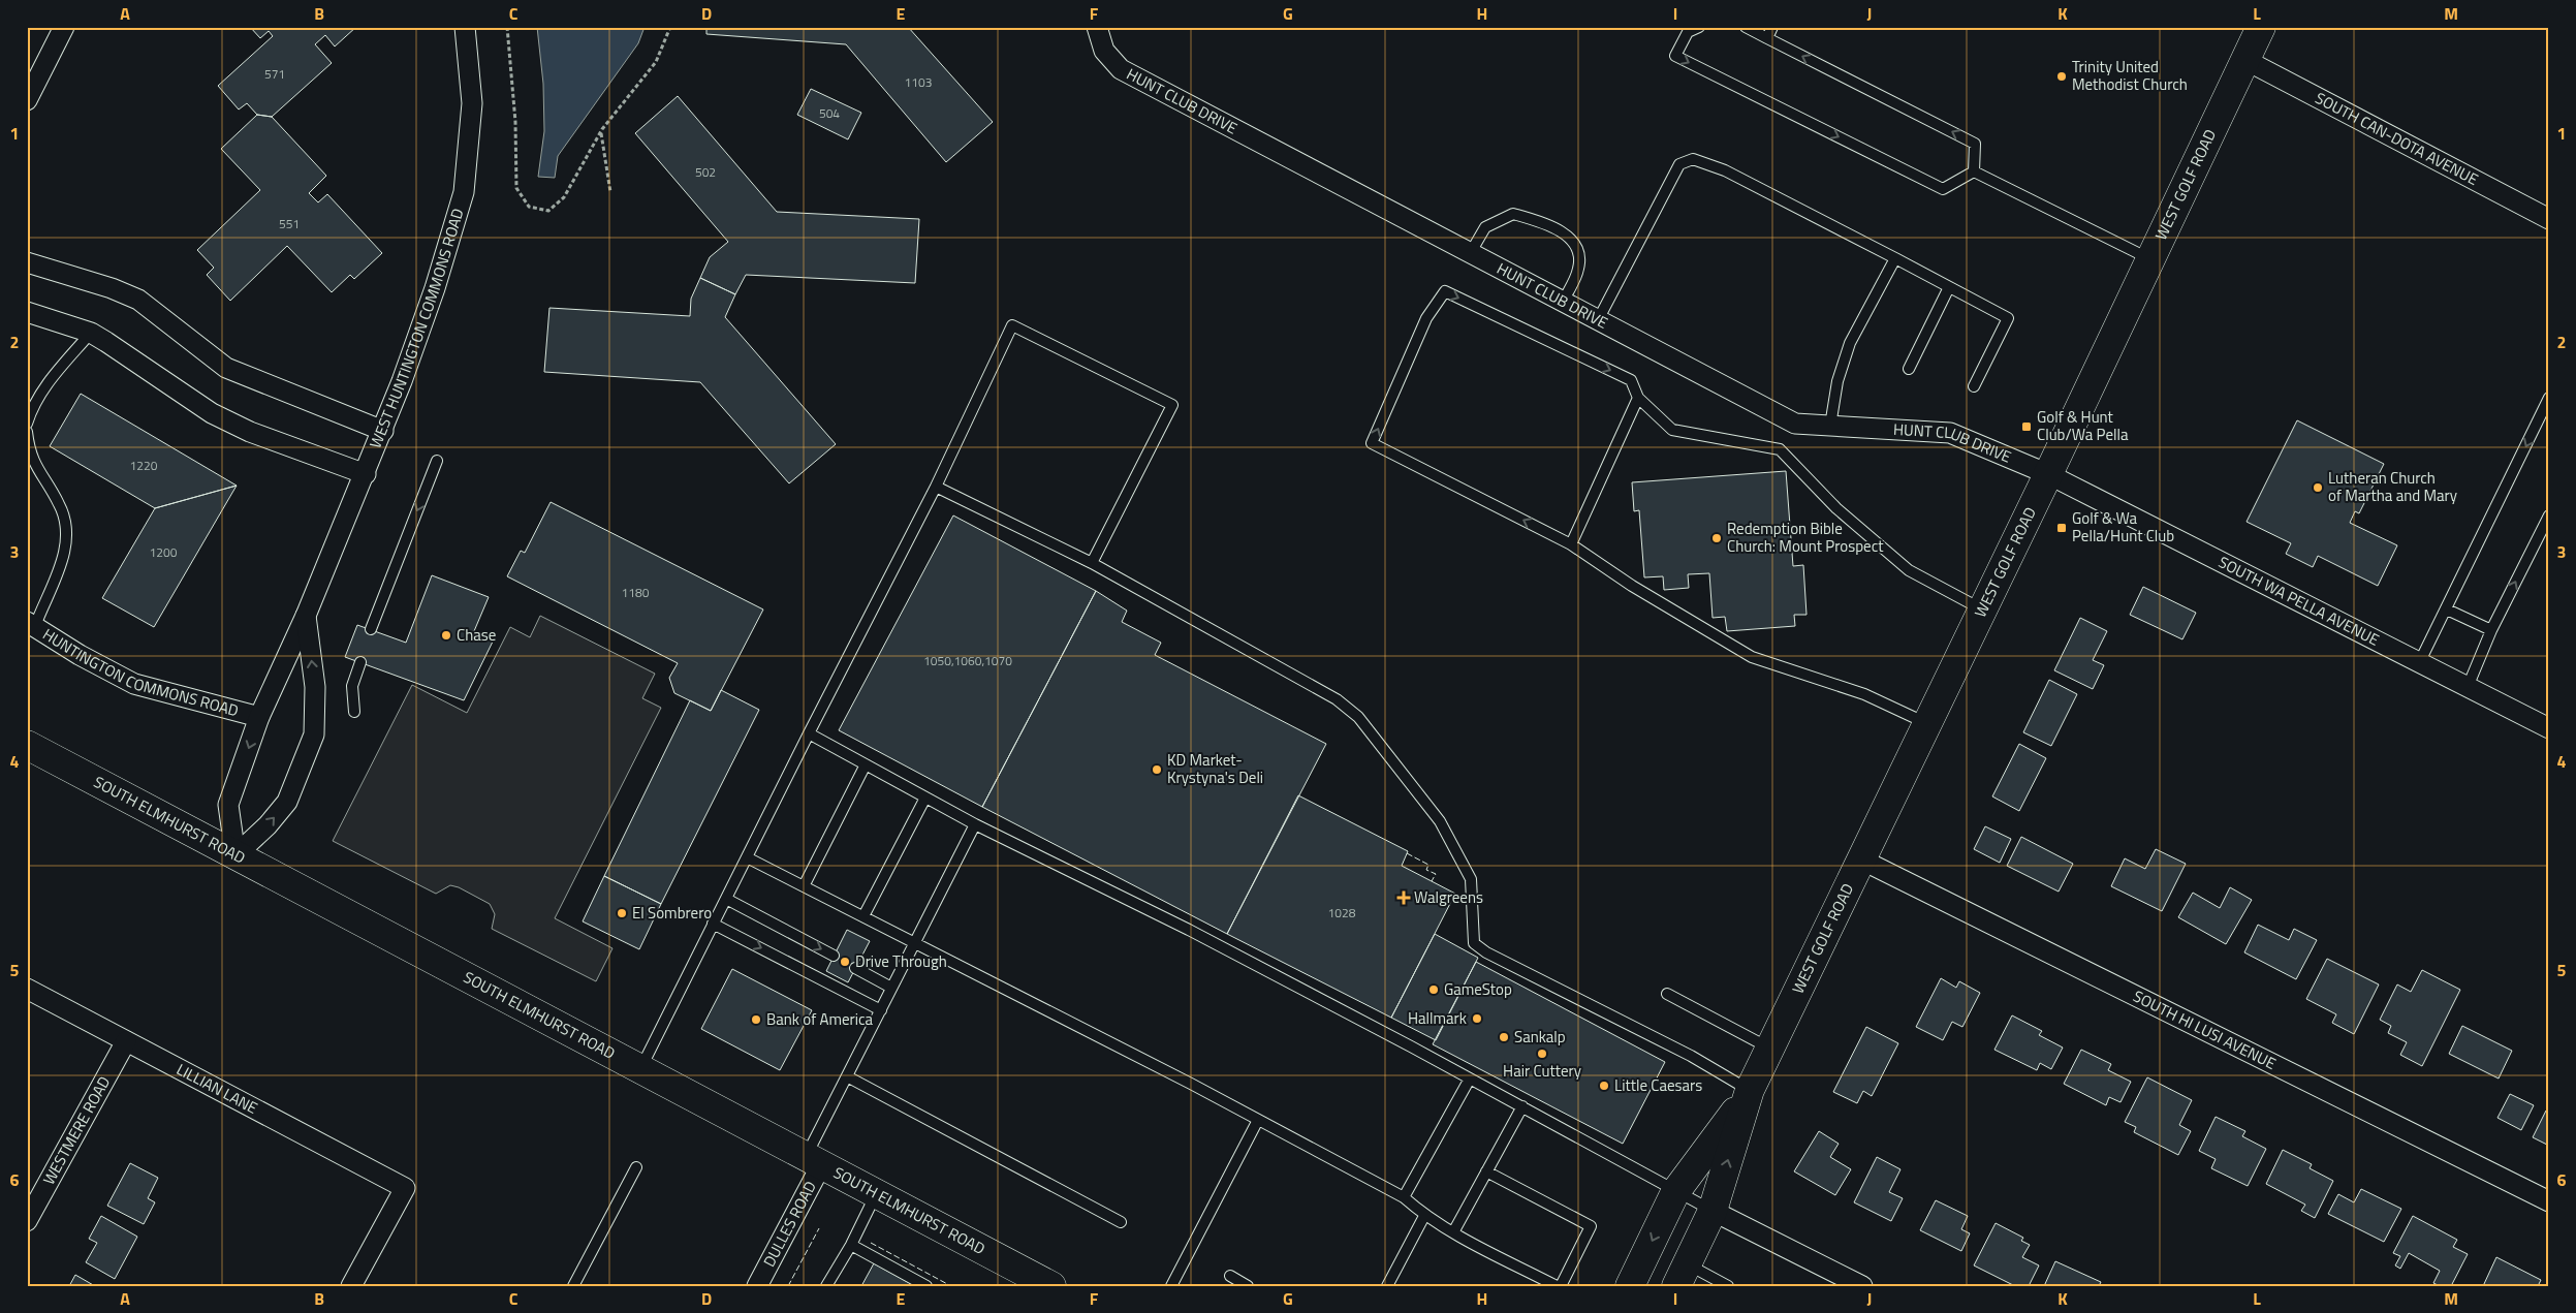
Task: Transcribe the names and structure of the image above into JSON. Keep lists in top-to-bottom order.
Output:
{
  "streets": {
    "main road": ["WEST GOLF ROAD", "SOUTH ELMHURST ROAD"],
    "street": [
      "HUNT CLUB DRIVE",
      "SOUTH CAN-DOTA AVENUE",
      "WEST HUNTINGTON COMMONS ROAD",
      "SOUTH WA PELLA AVENUE",
      "HUNTINGTON COMMONS ROAD",
      "SOUTH HI LUSI AVENUE",
      "LILLIAN LANE",
      "WESTMERE ROAD",
      "DULLES ROAD"
    ]
  },
  "crossings": [
    ["HUNT CLUB DRIVE", "WEST GOLF ROAD"],
    ["HUNT CLUB DRIVE", "SOUTH WA PELLA AVENUE"],
    ["SOUTH CAN-DOTA AVENUE", "WEST GOLF ROAD"],
    ["WEST GOLF ROAD", "SOUTH WA PELLA AVENUE"],
    ["WEST GOLF ROAD", "SOUTH HI LUSI AVENUE"],
    ["WEST HUNTINGTON COMMONS ROAD", "HUNTINGTON COMMONS ROAD"],
    ["WEST HUNTINGTON COMMONS ROAD", "SOUTH ELMHURST ROAD"],
    ["SOUTH ELMHURST ROAD", "DULLES ROAD"],
    ["LILLIAN LANE", "WESTMERE ROAD"]
  ],
  "places": {
    "other": [
      "Trinity United Methodist Church",
      "Lutheran Church of Martha and Mary",
      "Redemption Bible Church: Mount Prospect",
      "Chase",
      "KD Market- Krystyna's Deli",
      "El Sombrero",
      "Drive Through",
      "GameStop",
      "Hallmark",
      "Bank of America",
      "Sankalp",
      "Hair Cuttery",
      "Little Caesars"
    ],
    "transit": ["Golf & Hunt Club/Wa Pella", "Golf & Wa Pella/Hunt Club"],
    "health": ["Walgreens"]
  },
  "house_numbers": [
    "571",
    "1103",
    "504",
    "502",
    "551",
    "1220",
    "1200",
    "1180",
    "1050,1060,1070",
    "1028"
  ],
  "grid": {
    "columns": [
      "A",
      "B",
      "C",
      "D",
      "E",
      "F",
      "G",
      "H",
      "I",
      "J",
      "K",
      "L",
      "M"
    ],
    "rows": [
      "1",
      "2",
      "3",
      "4",
      "5",
      "6"
    ]
  }
}
